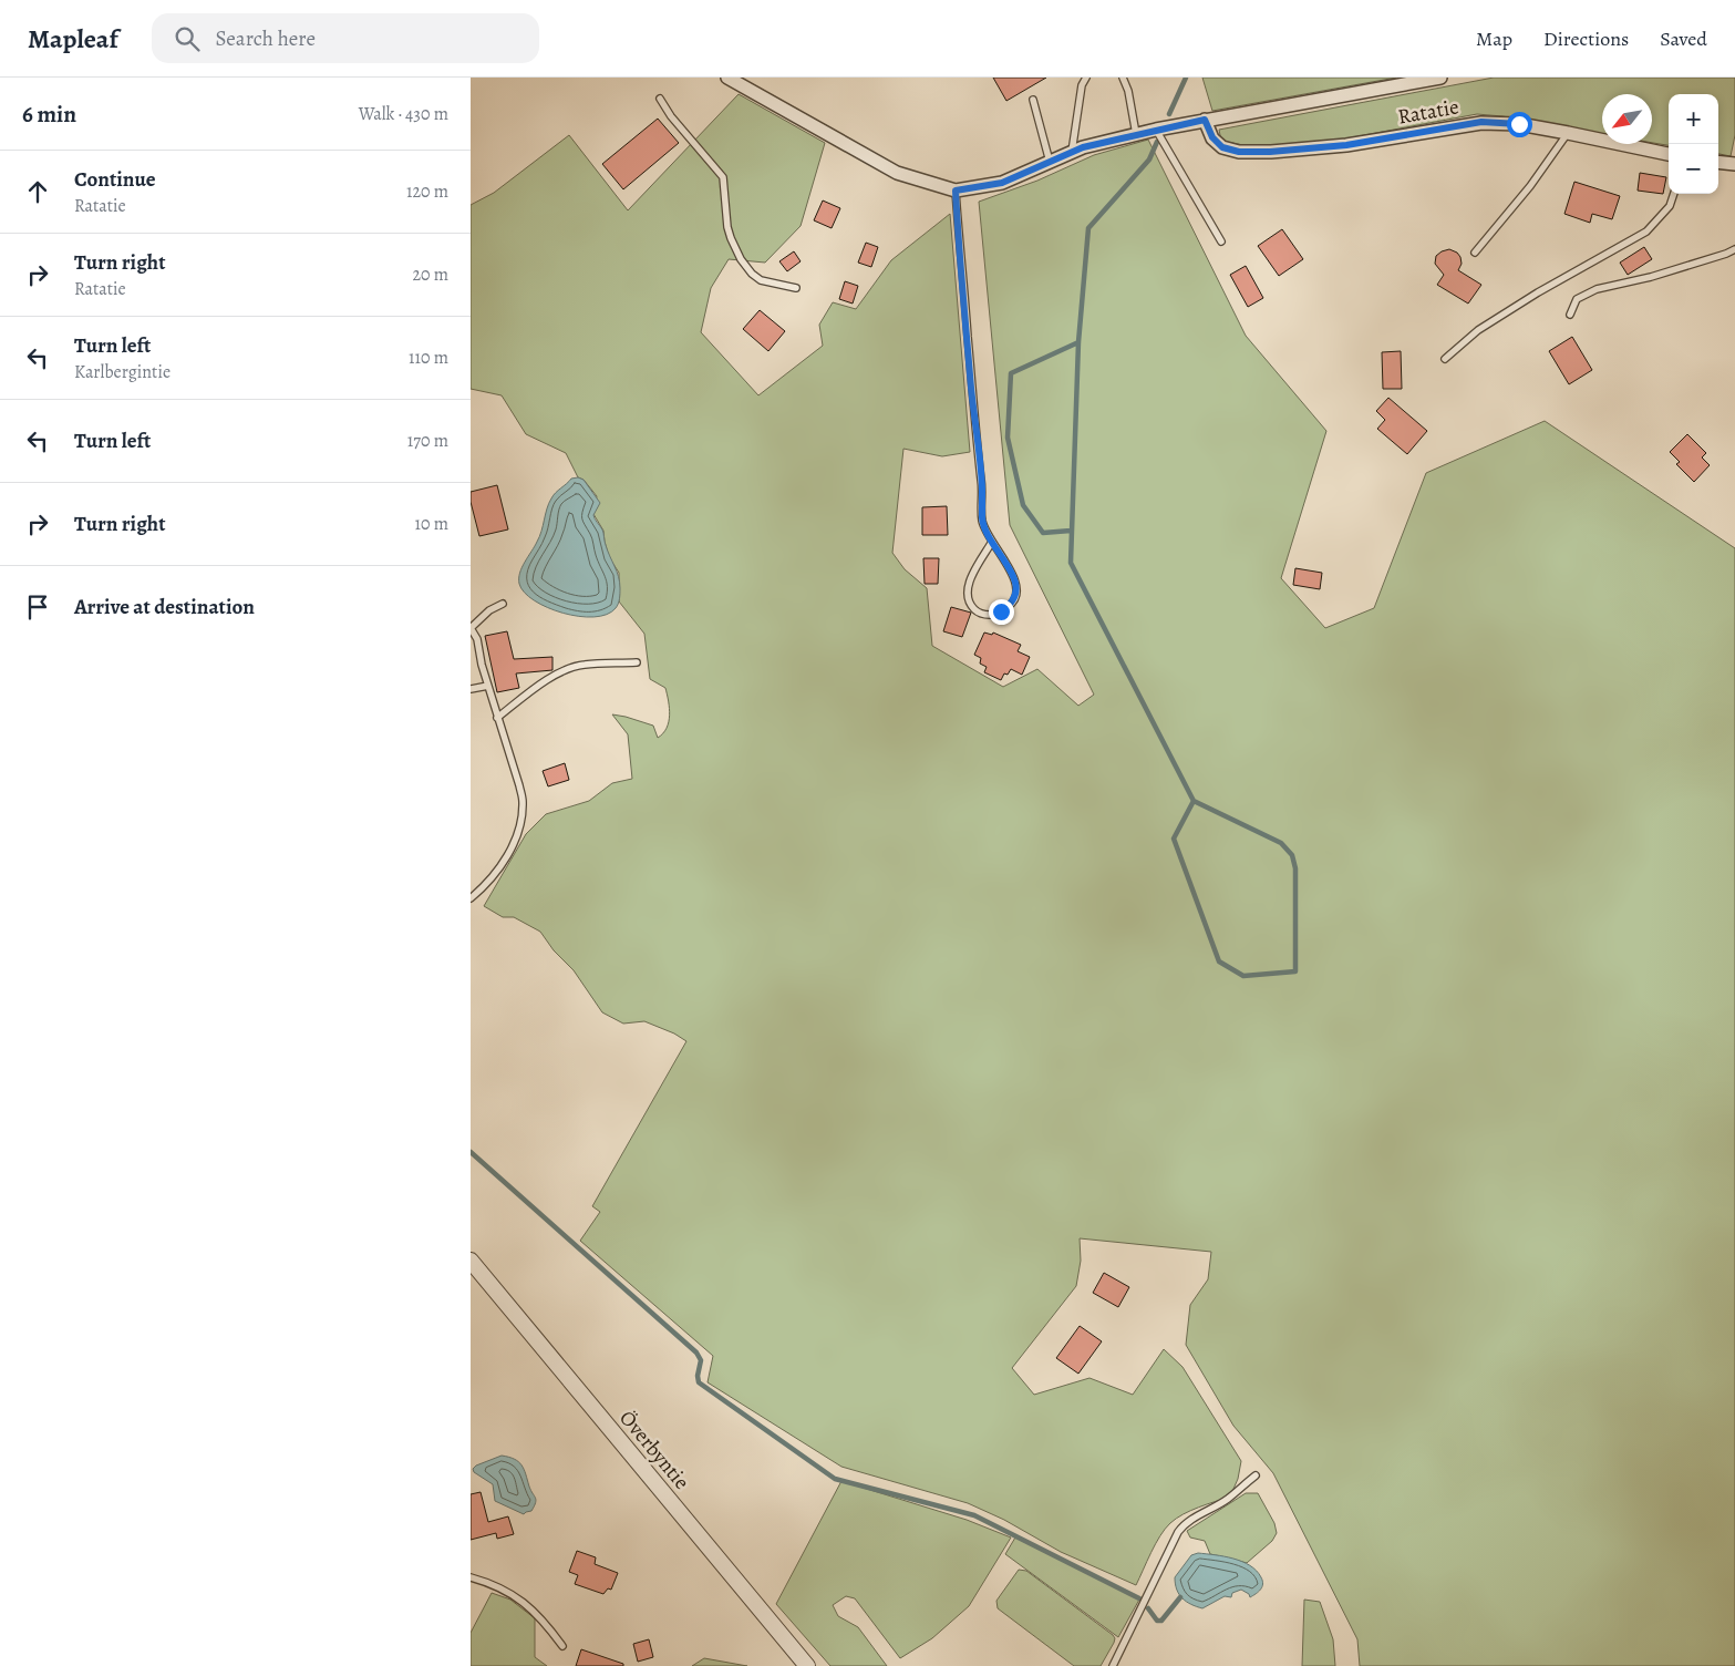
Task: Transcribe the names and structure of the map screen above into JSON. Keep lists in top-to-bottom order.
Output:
{
  "streets": {
    "street": ["Ratatie", "Överbyntie"]
  },
  "north": "bottom left",
  "page": {
    "header": "Mapleaf",
    "search": "Search here",
    "nav": ["Map", "Directions", "Saved"],
    "heading": ["6 min", "Walk · 430 m"],
    "map_buttons": ["+", "−"],
    "list": [
      ["Continue", "Ratatie", "120 m"],
      ["Turn right", "Ratatie", "20 m"],
      ["Turn left", "Karlbergintie", "110 m"],
      ["Turn left", "170 m"],
      ["Turn right", "10 m"],
      "Arrive at destination"
    ]
  }
}
